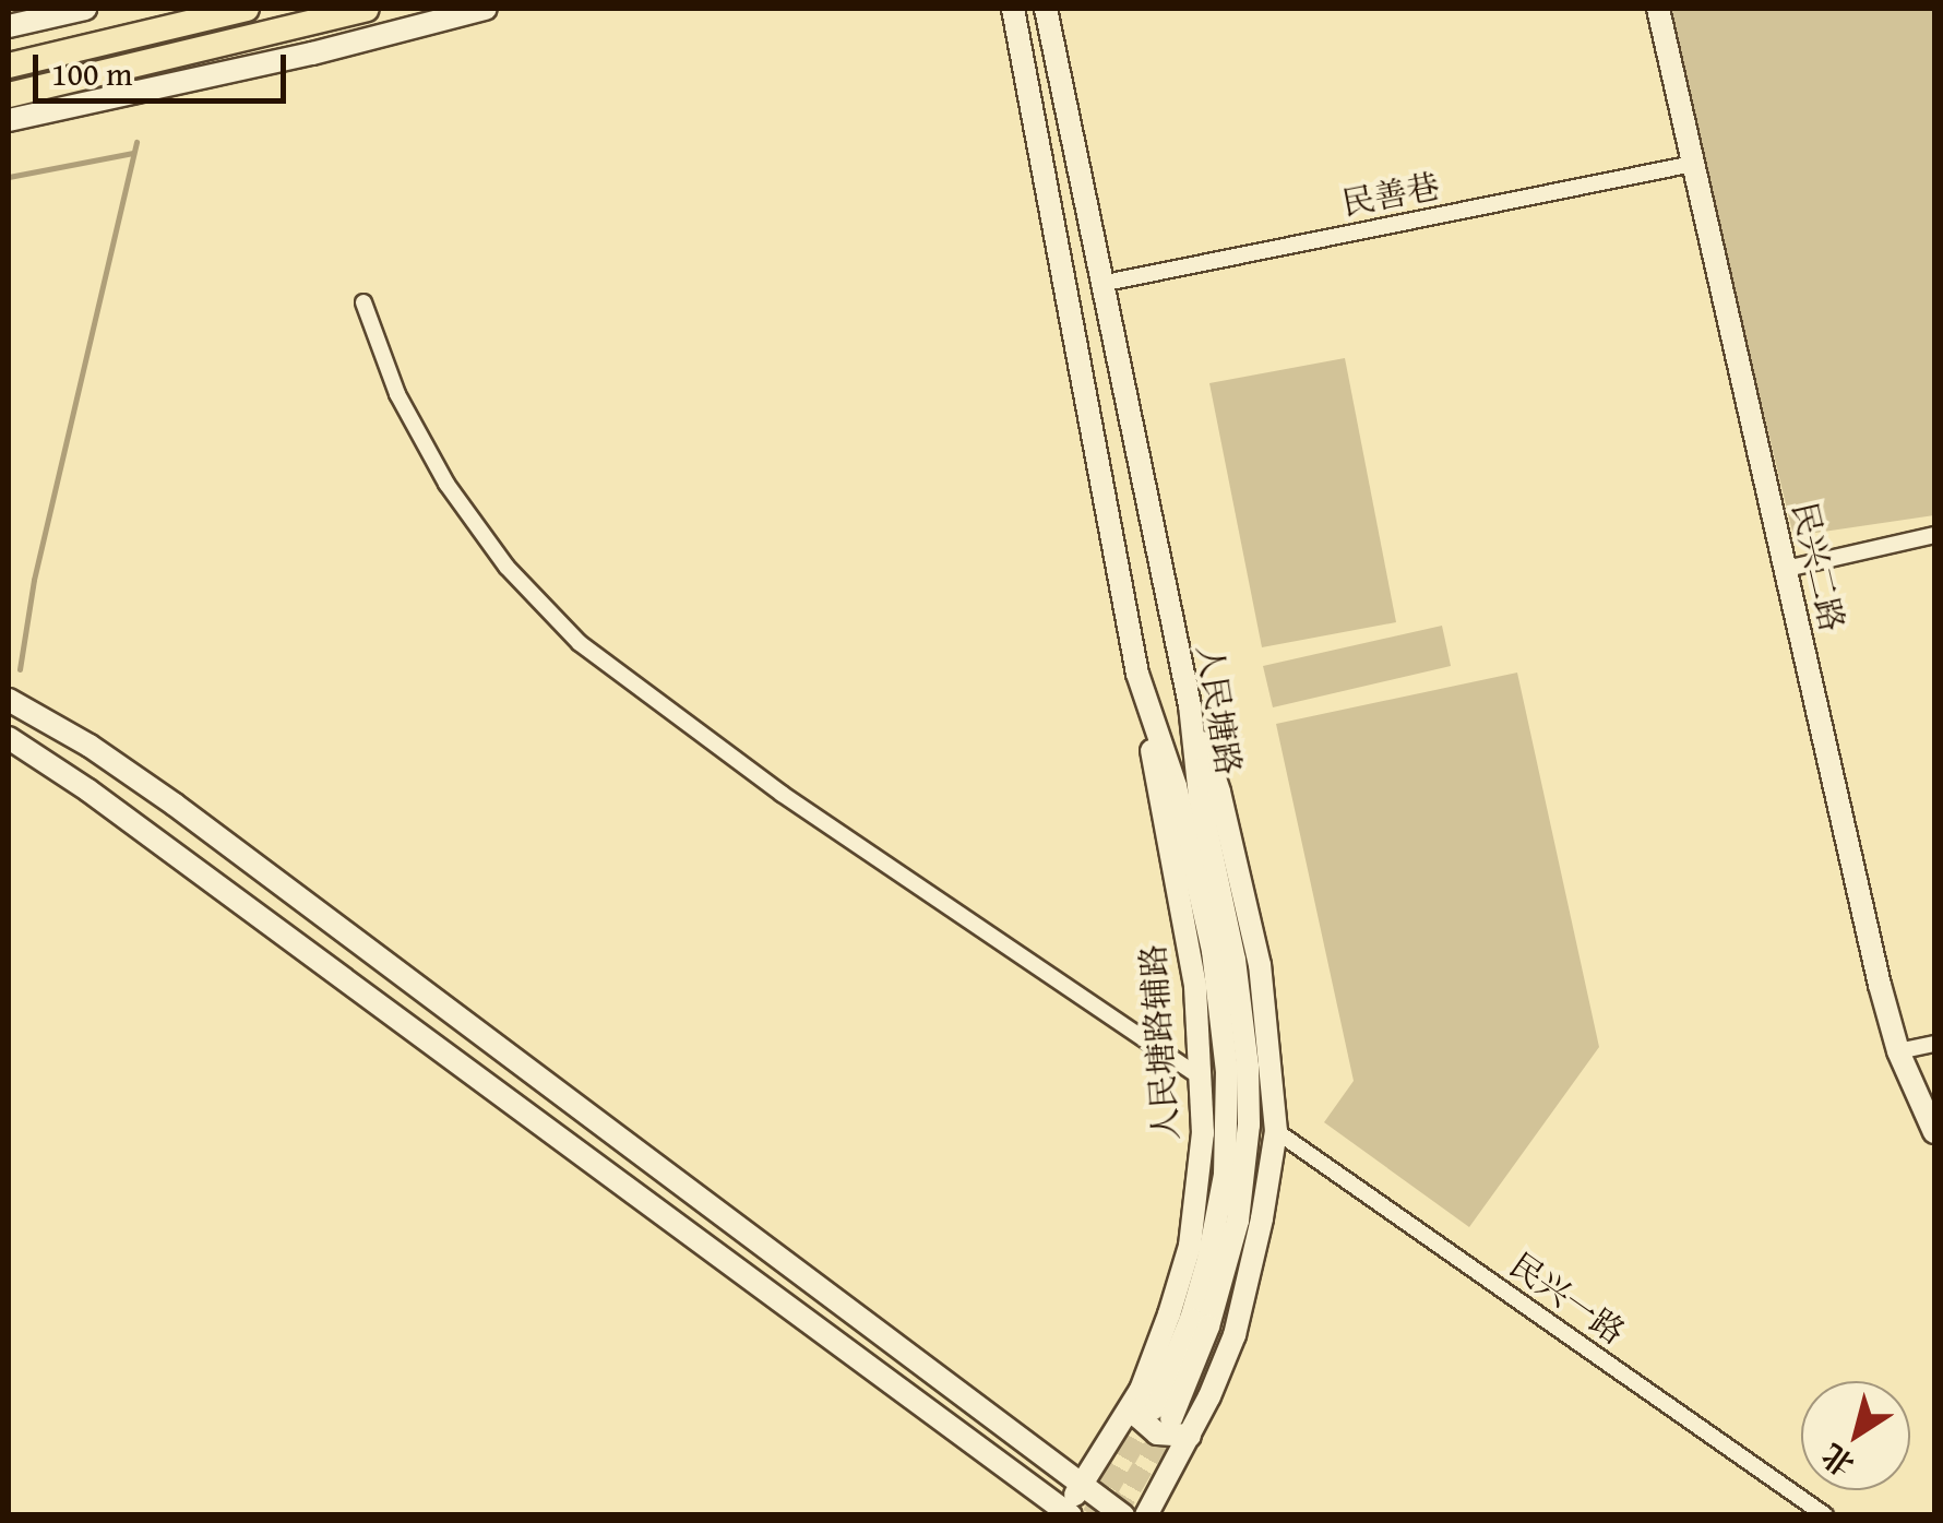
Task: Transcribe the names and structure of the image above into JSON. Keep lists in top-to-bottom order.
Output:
{
  "streets": {
    "street": [
      "民善巷",
      "民兴二路",
      "人民塘路",
      "人民塘路辅路",
      "民兴一路"
    ]
  },
  "crossings": [
    ["民善巷", "民兴二路"],
    ["民善巷", "人民塘路"],
    ["人民塘路", "人民塘路辅路"]
  ],
  "scale_bar": "100 m",
  "north": "bottom left"
}
